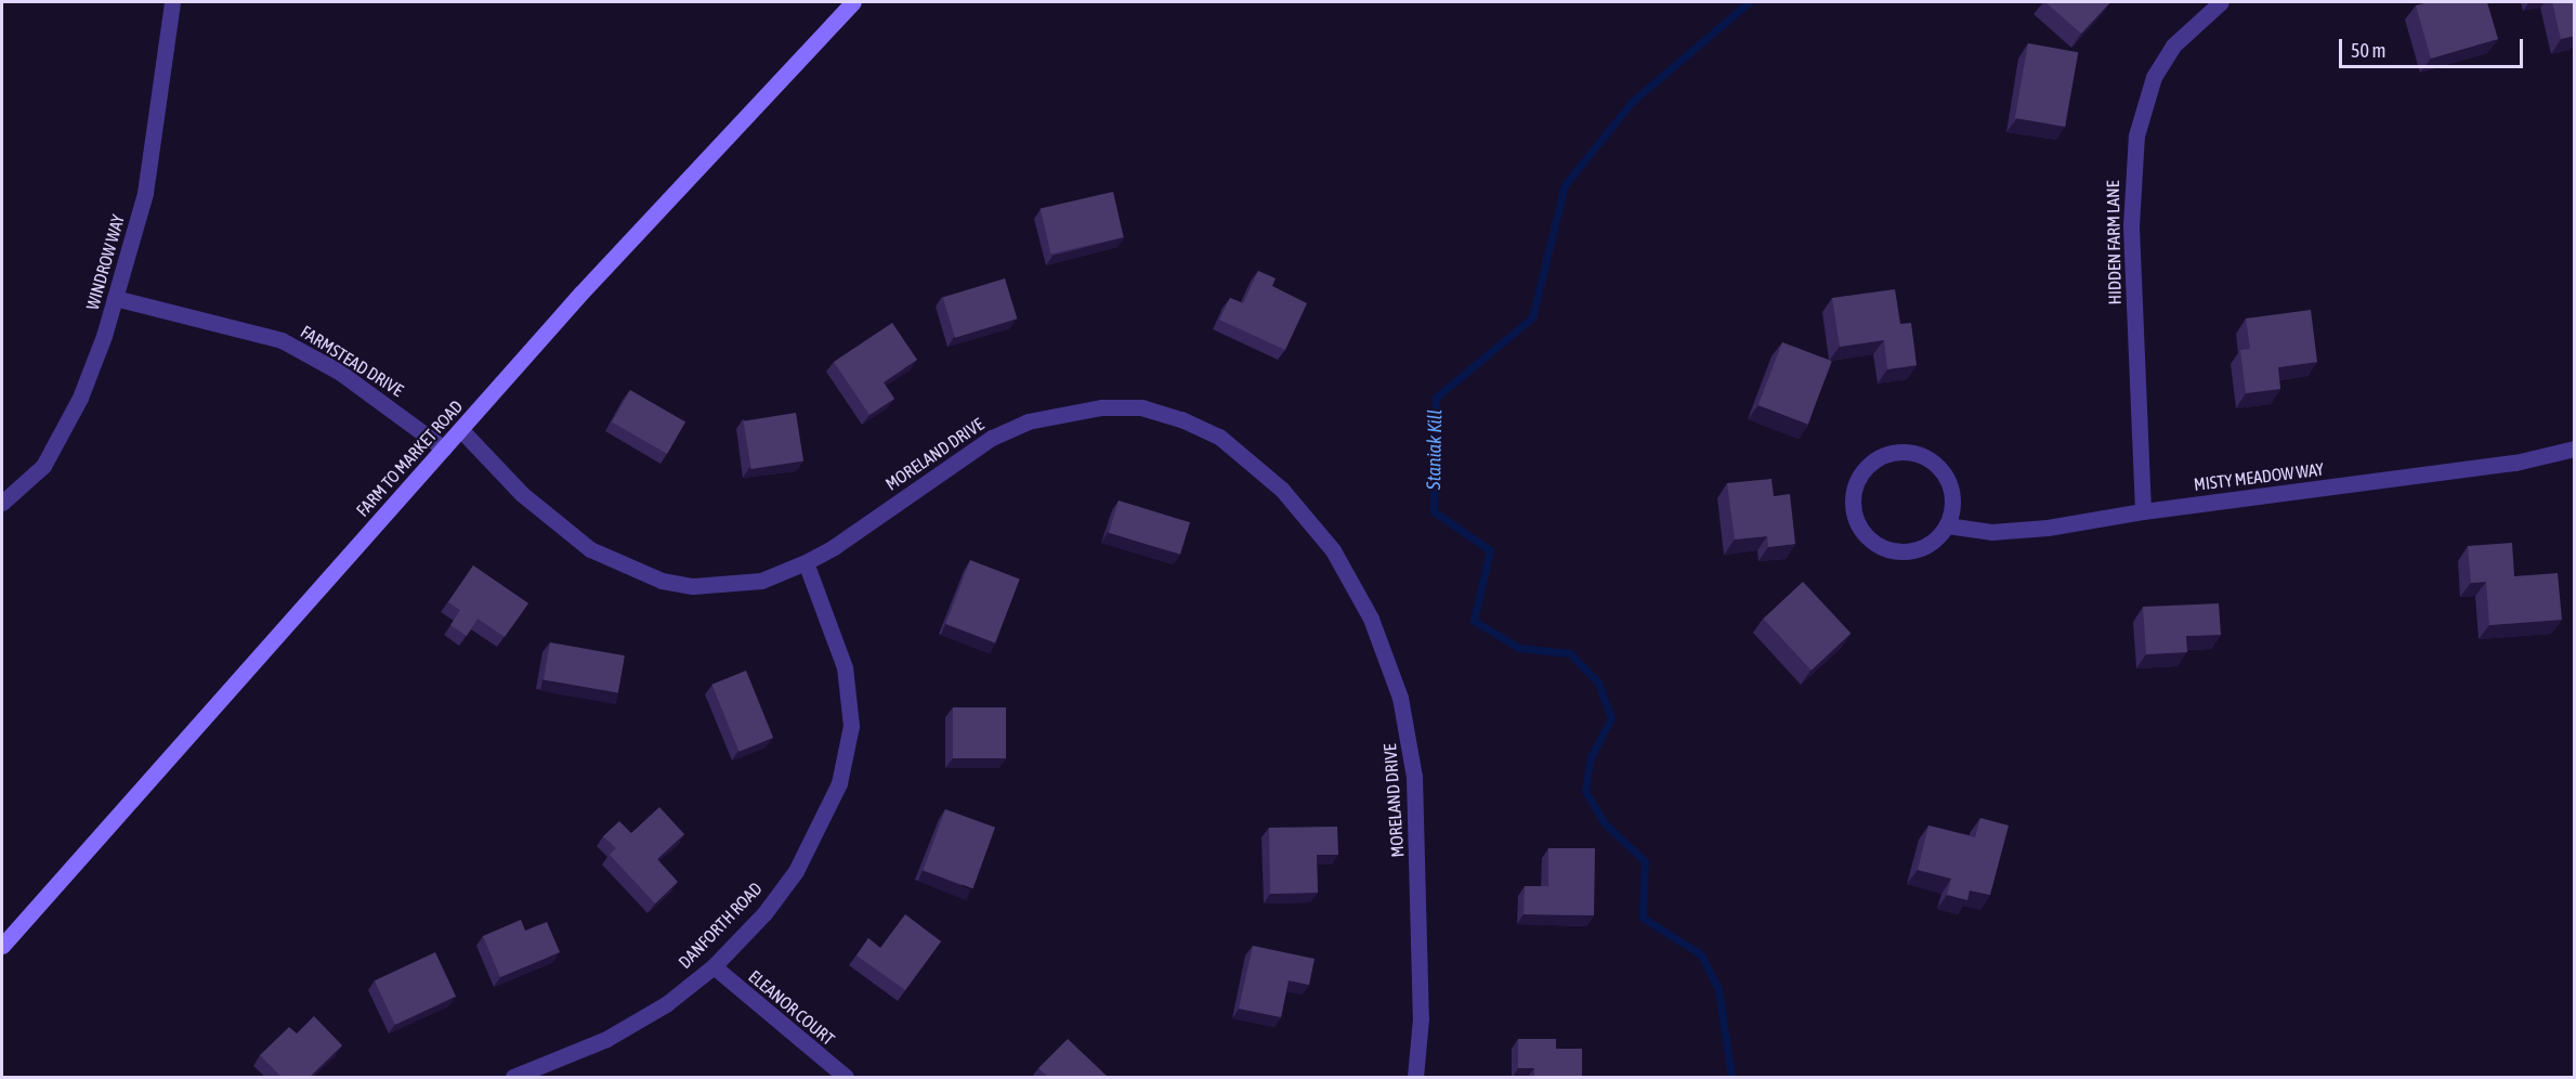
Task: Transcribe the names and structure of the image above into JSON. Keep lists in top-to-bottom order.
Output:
{
  "streets": {
    "street": [
      "HIDDEN FARM LANE",
      "WINDROW WAY",
      "FARMSTEAD DRIVE",
      "MORELAND DRIVE",
      "FARM TO MARKET ROAD",
      "MISTY MEADOW WAY",
      "DANFORTH ROAD",
      "ELEANOR COURT"
    ]
  },
  "crossings": [
    ["HIDDEN FARM LANE", "MISTY MEADOW WAY"],
    ["WINDROW WAY", "FARMSTEAD DRIVE"],
    ["FARMSTEAD DRIVE", "FARM TO MARKET ROAD"],
    ["MORELAND DRIVE", "FARM TO MARKET ROAD"],
    ["MORELAND DRIVE", "DANFORTH ROAD"],
    ["DANFORTH ROAD", "ELEANOR COURT"]
  ],
  "water": ["Staniak Kill"],
  "scale_bar": "50 m"
}
